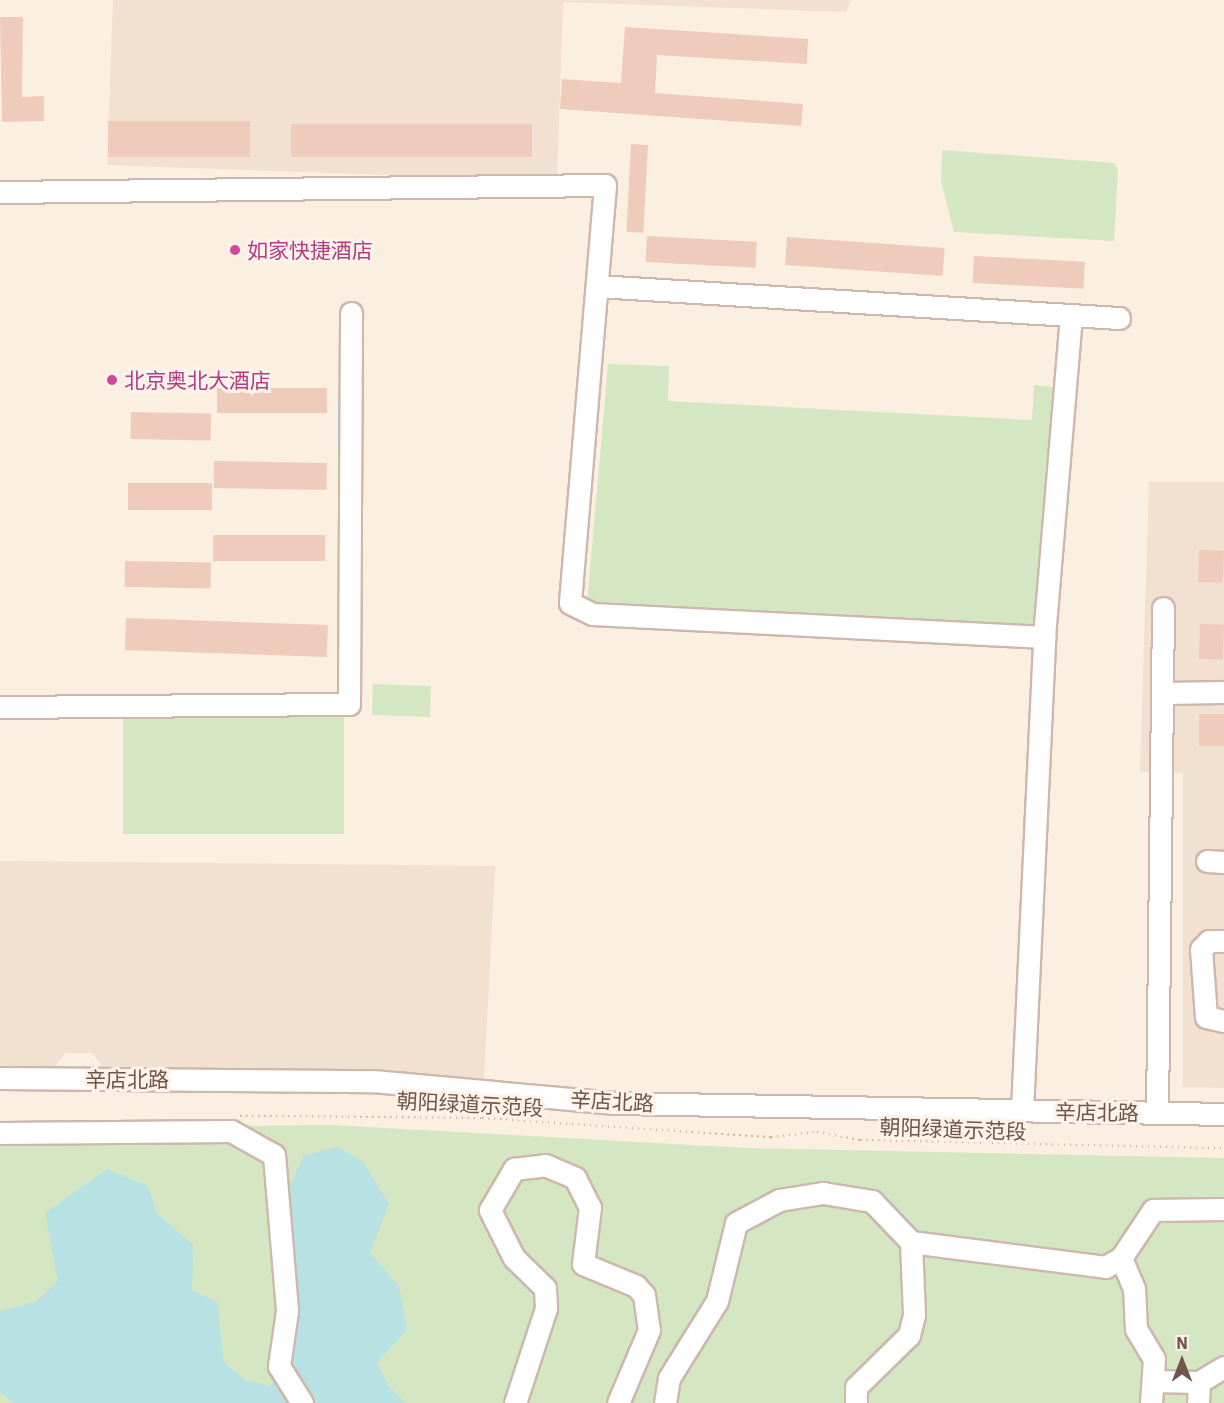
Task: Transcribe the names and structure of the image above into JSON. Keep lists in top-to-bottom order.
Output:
{
  "streets": {
    "street": ["辛店北路"],
    "path": ["朝阳绿道示范段"]
  },
  "places": ["如家快捷酒店", "北京奥北大酒店"],
  "north": "top"
}
